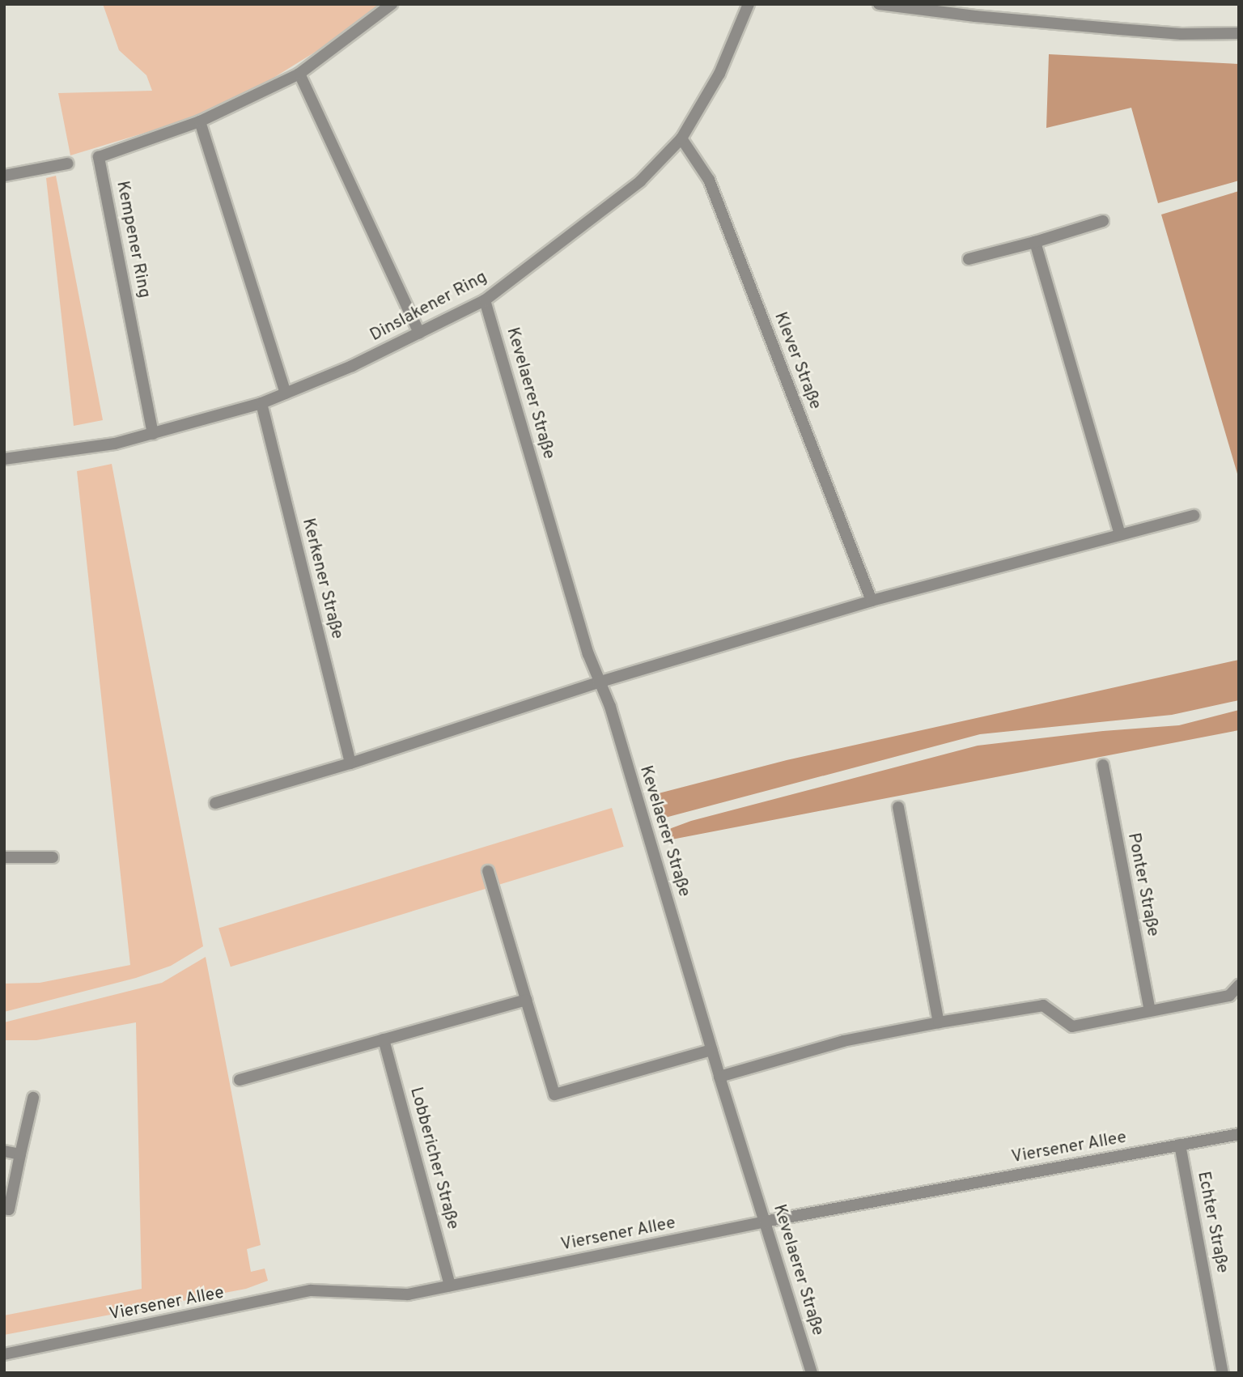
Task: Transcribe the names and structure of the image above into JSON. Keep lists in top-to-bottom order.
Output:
{
  "streets": {
    "street": [
      "Kempener Ring",
      "Dinslakener Ring",
      "Klever Straße",
      "Kevelaerer Straße",
      "Kerkener Straße",
      "Ponter Straße",
      "Viersener Allee",
      "Lobbericher Straße",
      "Echter Straße"
    ]
  },
  "crossings": [
    ["Kempener Ring", "Dinslakener Ring"],
    ["Dinslakener Ring", "Klever Straße"],
    ["Dinslakener Ring", "Kevelaerer Straße"],
    ["Dinslakener Ring", "Kerkener Straße"],
    ["Kevelaerer Straße", "Viersener Allee"],
    ["Viersener Allee", "Lobbericher Straße"],
    ["Viersener Allee", "Echter Straße"]
  ]
}
